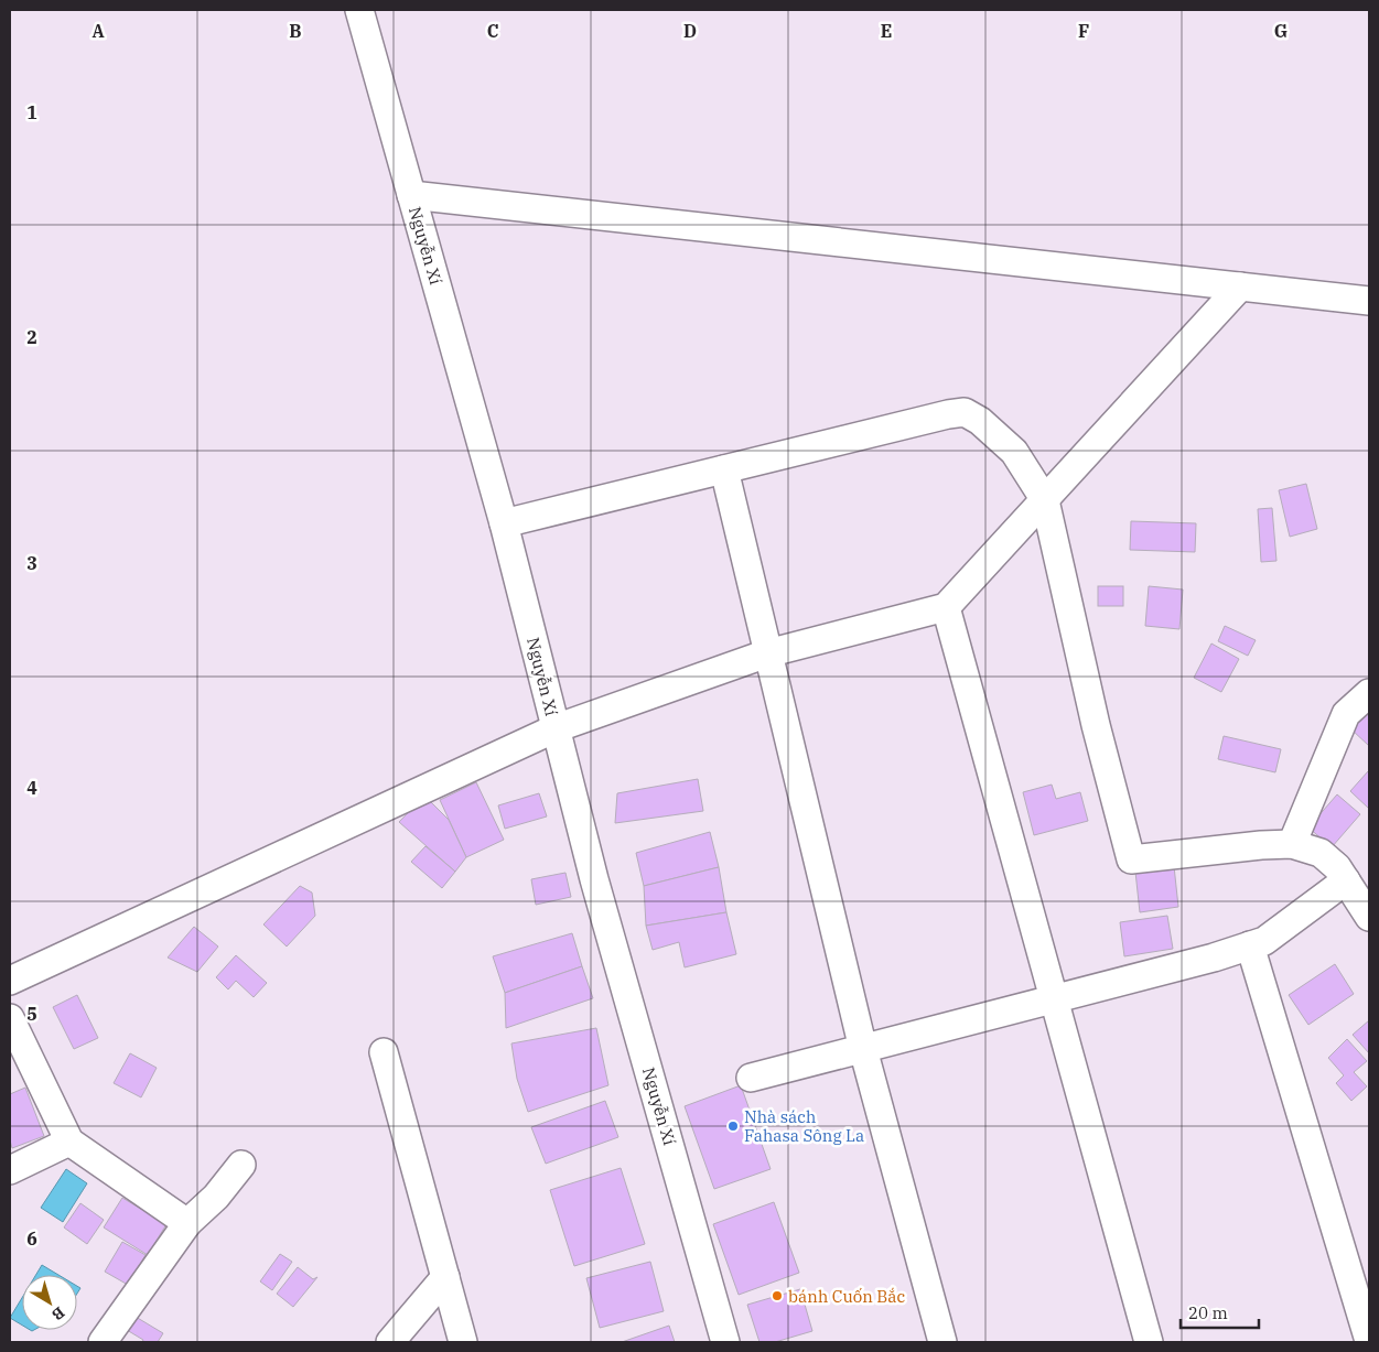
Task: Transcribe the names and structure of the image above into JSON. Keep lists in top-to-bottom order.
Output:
{
  "streets": {
    "street": ["Nguyễn Xí"]
  },
  "places": ["Nhà sách Fahasa Sông La", "bánh Cuốn Bắc"],
  "scale_bar": "20 m",
  "north": "bottom right",
  "grid": {
    "columns": [
      "A",
      "B",
      "C",
      "D",
      "E",
      "F",
      "G"
    ],
    "rows": [
      "1",
      "2",
      "3",
      "4",
      "5",
      "6"
    ]
  }
}
